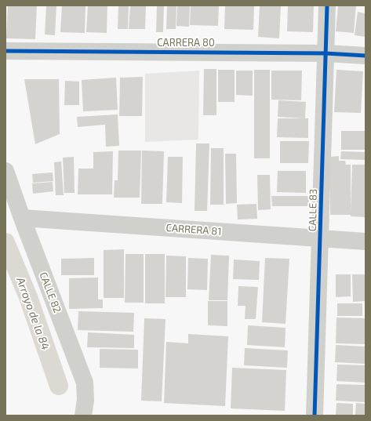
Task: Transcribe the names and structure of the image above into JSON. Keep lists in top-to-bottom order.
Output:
{
  "streets": {
    "street": [
      "CARRERA 80",
      "CALLE 83",
      "CARRERA 81",
      "CALLE 82"
    ]
  },
  "crossings": [
    ["CARRERA 80", "CALLE 83"],
    ["CALLE 83", "CARRERA 81"],
    ["CARRERA 81", "CALLE 82"]
  ],
  "water": ["Arroyo de la 84"]
}
